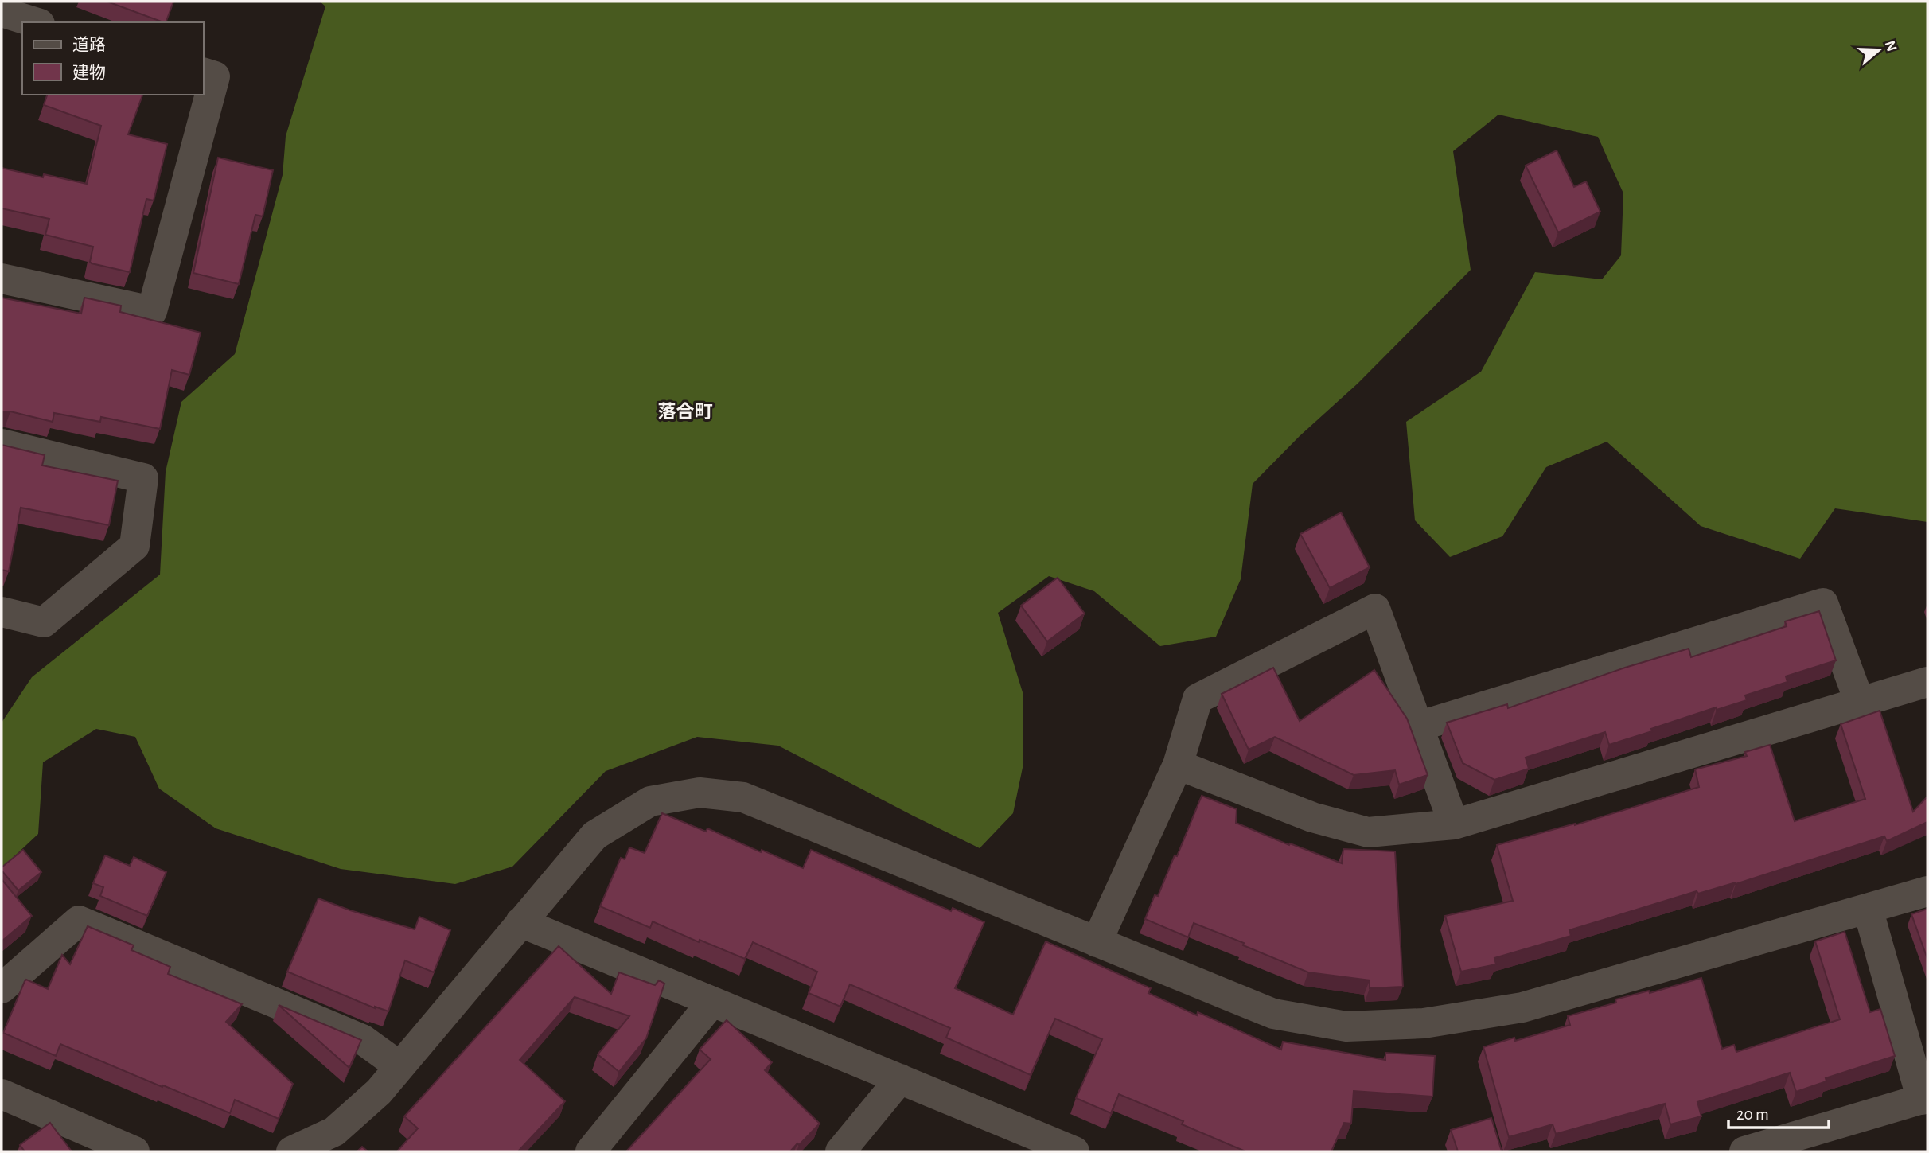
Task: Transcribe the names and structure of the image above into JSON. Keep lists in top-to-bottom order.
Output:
{
  "districts": ["落合町"],
  "legend": ["道路", "建物"],
  "scale_bar": "20 m",
  "north": "right"
}
